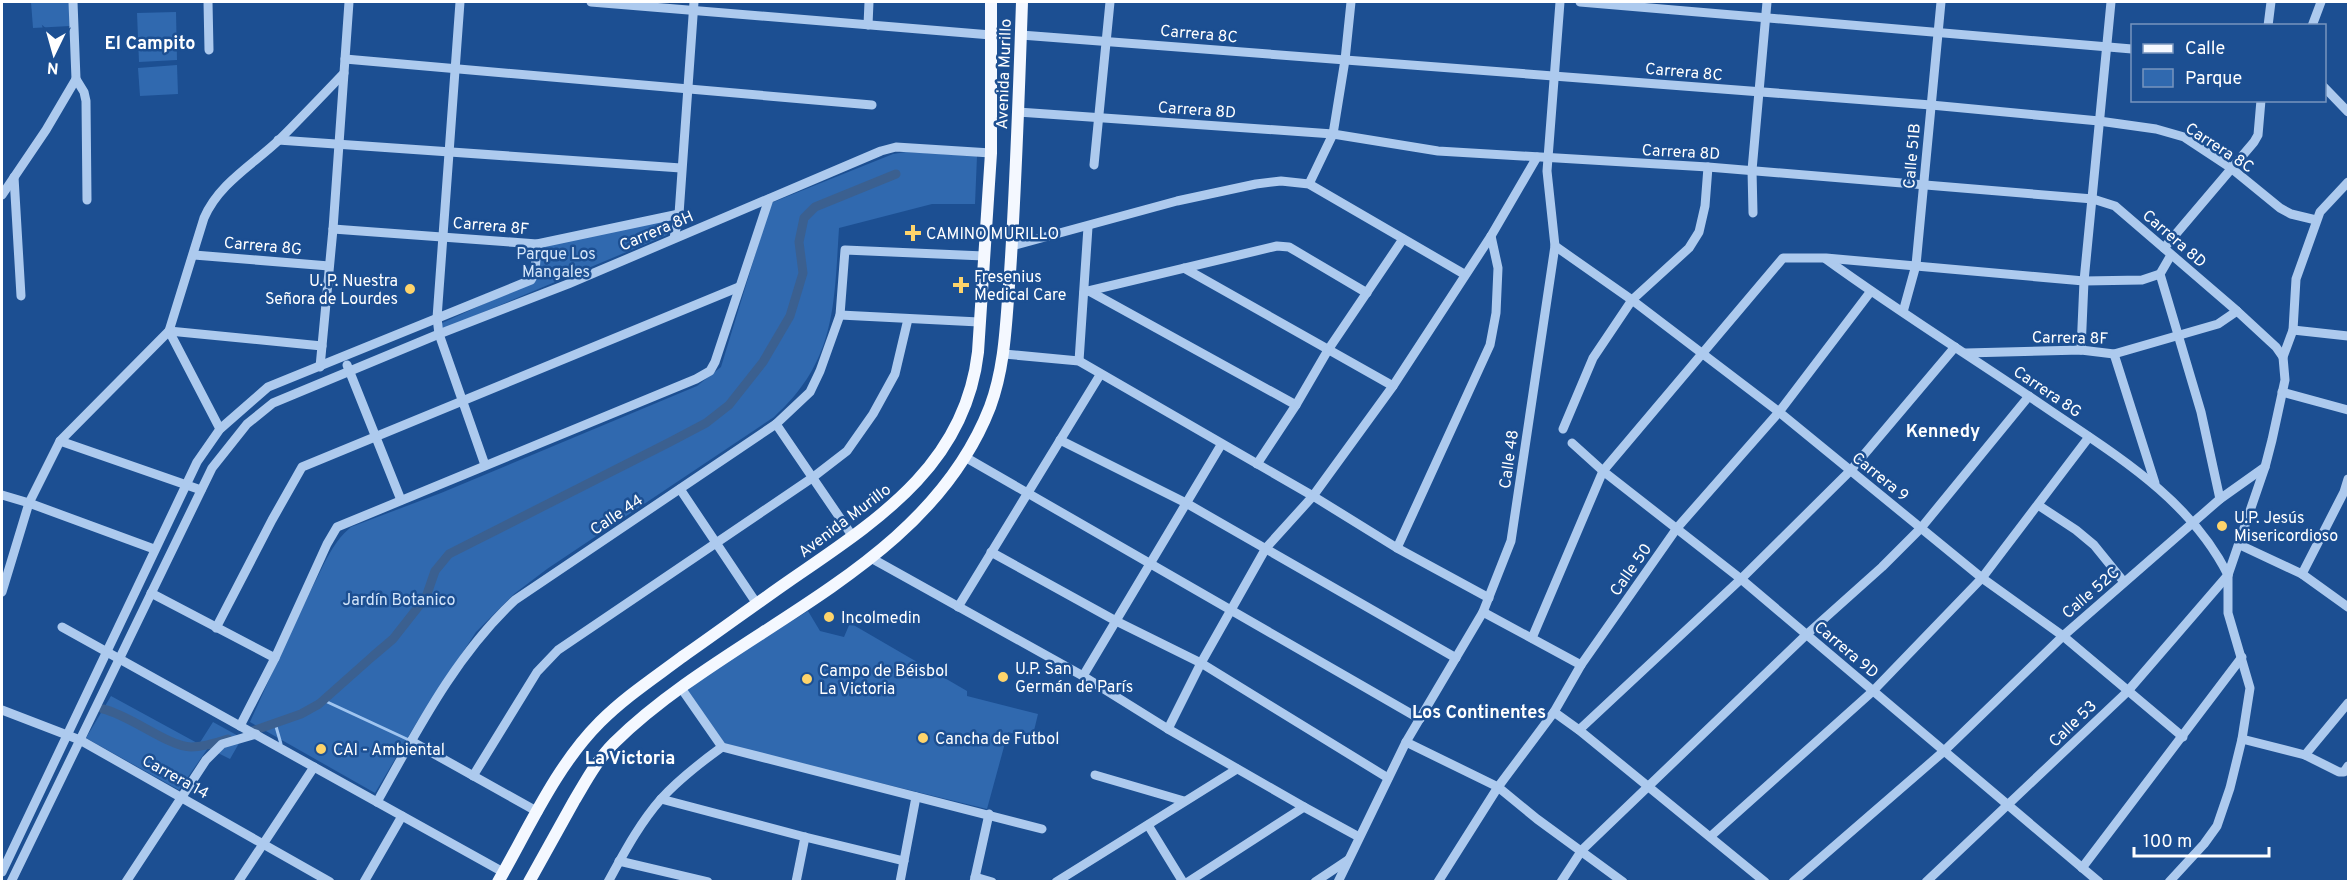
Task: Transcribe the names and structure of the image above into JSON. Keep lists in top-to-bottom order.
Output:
{
  "streets": {
    "main road": ["Avenida Murillo"],
    "street": [
      "Carrera 8C",
      "Carrera 8D",
      "Calle 51B",
      "Carrera 8F",
      "Carrera 8H",
      "Carrera 8G",
      "Calle 48",
      "Carrera 9",
      "Calle 44",
      "Calle 50",
      "Calle 52C",
      "Carrera 9D",
      "Calle 53",
      "Carrera 14"
    ]
  },
  "crossings": [
    ["Carrera 8C", "Avenida Murillo"],
    ["Carrera 8C", "Calle 51B"],
    ["Carrera 8C", "Calle 48"],
    ["Avenida Murillo", "Carrera 8D"],
    ["Avenida Murillo", "Carrera 8H"],
    ["Avenida Murillo", "Calle 44"],
    ["Carrera 8D", "Calle 51B"],
    ["Carrera 8D", "Carrera 8F"],
    ["Carrera 8D", "Calle 48"],
    ["Calle 51B", "Carrera 8G"],
    ["Carrera 8F", "Carrera 8G"],
    ["Carrera 8H", "Carrera 14"],
    ["Carrera 8G", "Calle 50"],
    ["Carrera 8G", "Calle 52C"],
    ["Carrera 8G", "Calle 53"],
    ["Calle 48", "Carrera 9"],
    ["Carrera 9", "Calle 50"],
    ["Carrera 9", "Calle 52C"],
    ["Carrera 9", "Calle 53"],
    ["Calle 50", "Carrera 9D"],
    ["Calle 52C", "Carrera 9D"],
    ["Carrera 9D", "Calle 53"]
  ],
  "districts": [
    "El Campito",
    "Kennedy",
    "Los Continentes",
    "La Victoria"
  ],
  "parks": ["Parque Los Mangales", "Jardín Botanico"],
  "places": {
    "health": ["CAMINO MURILLO", "Fresenius Medical Care"],
    "other": [
      "U. P. Nuestra Señora de Lourdes",
      "U.P. Jesús Misericordioso",
      "Incolmedin",
      "U.P. San Germán de París",
      "Campo de Béisbol La Victoria",
      "Cancha de Futbol",
      "CAI - Ambiental"
    ]
  },
  "legend": ["Calle", "Parque"],
  "scale_bar": "100 m",
  "north": "bottom"
}
